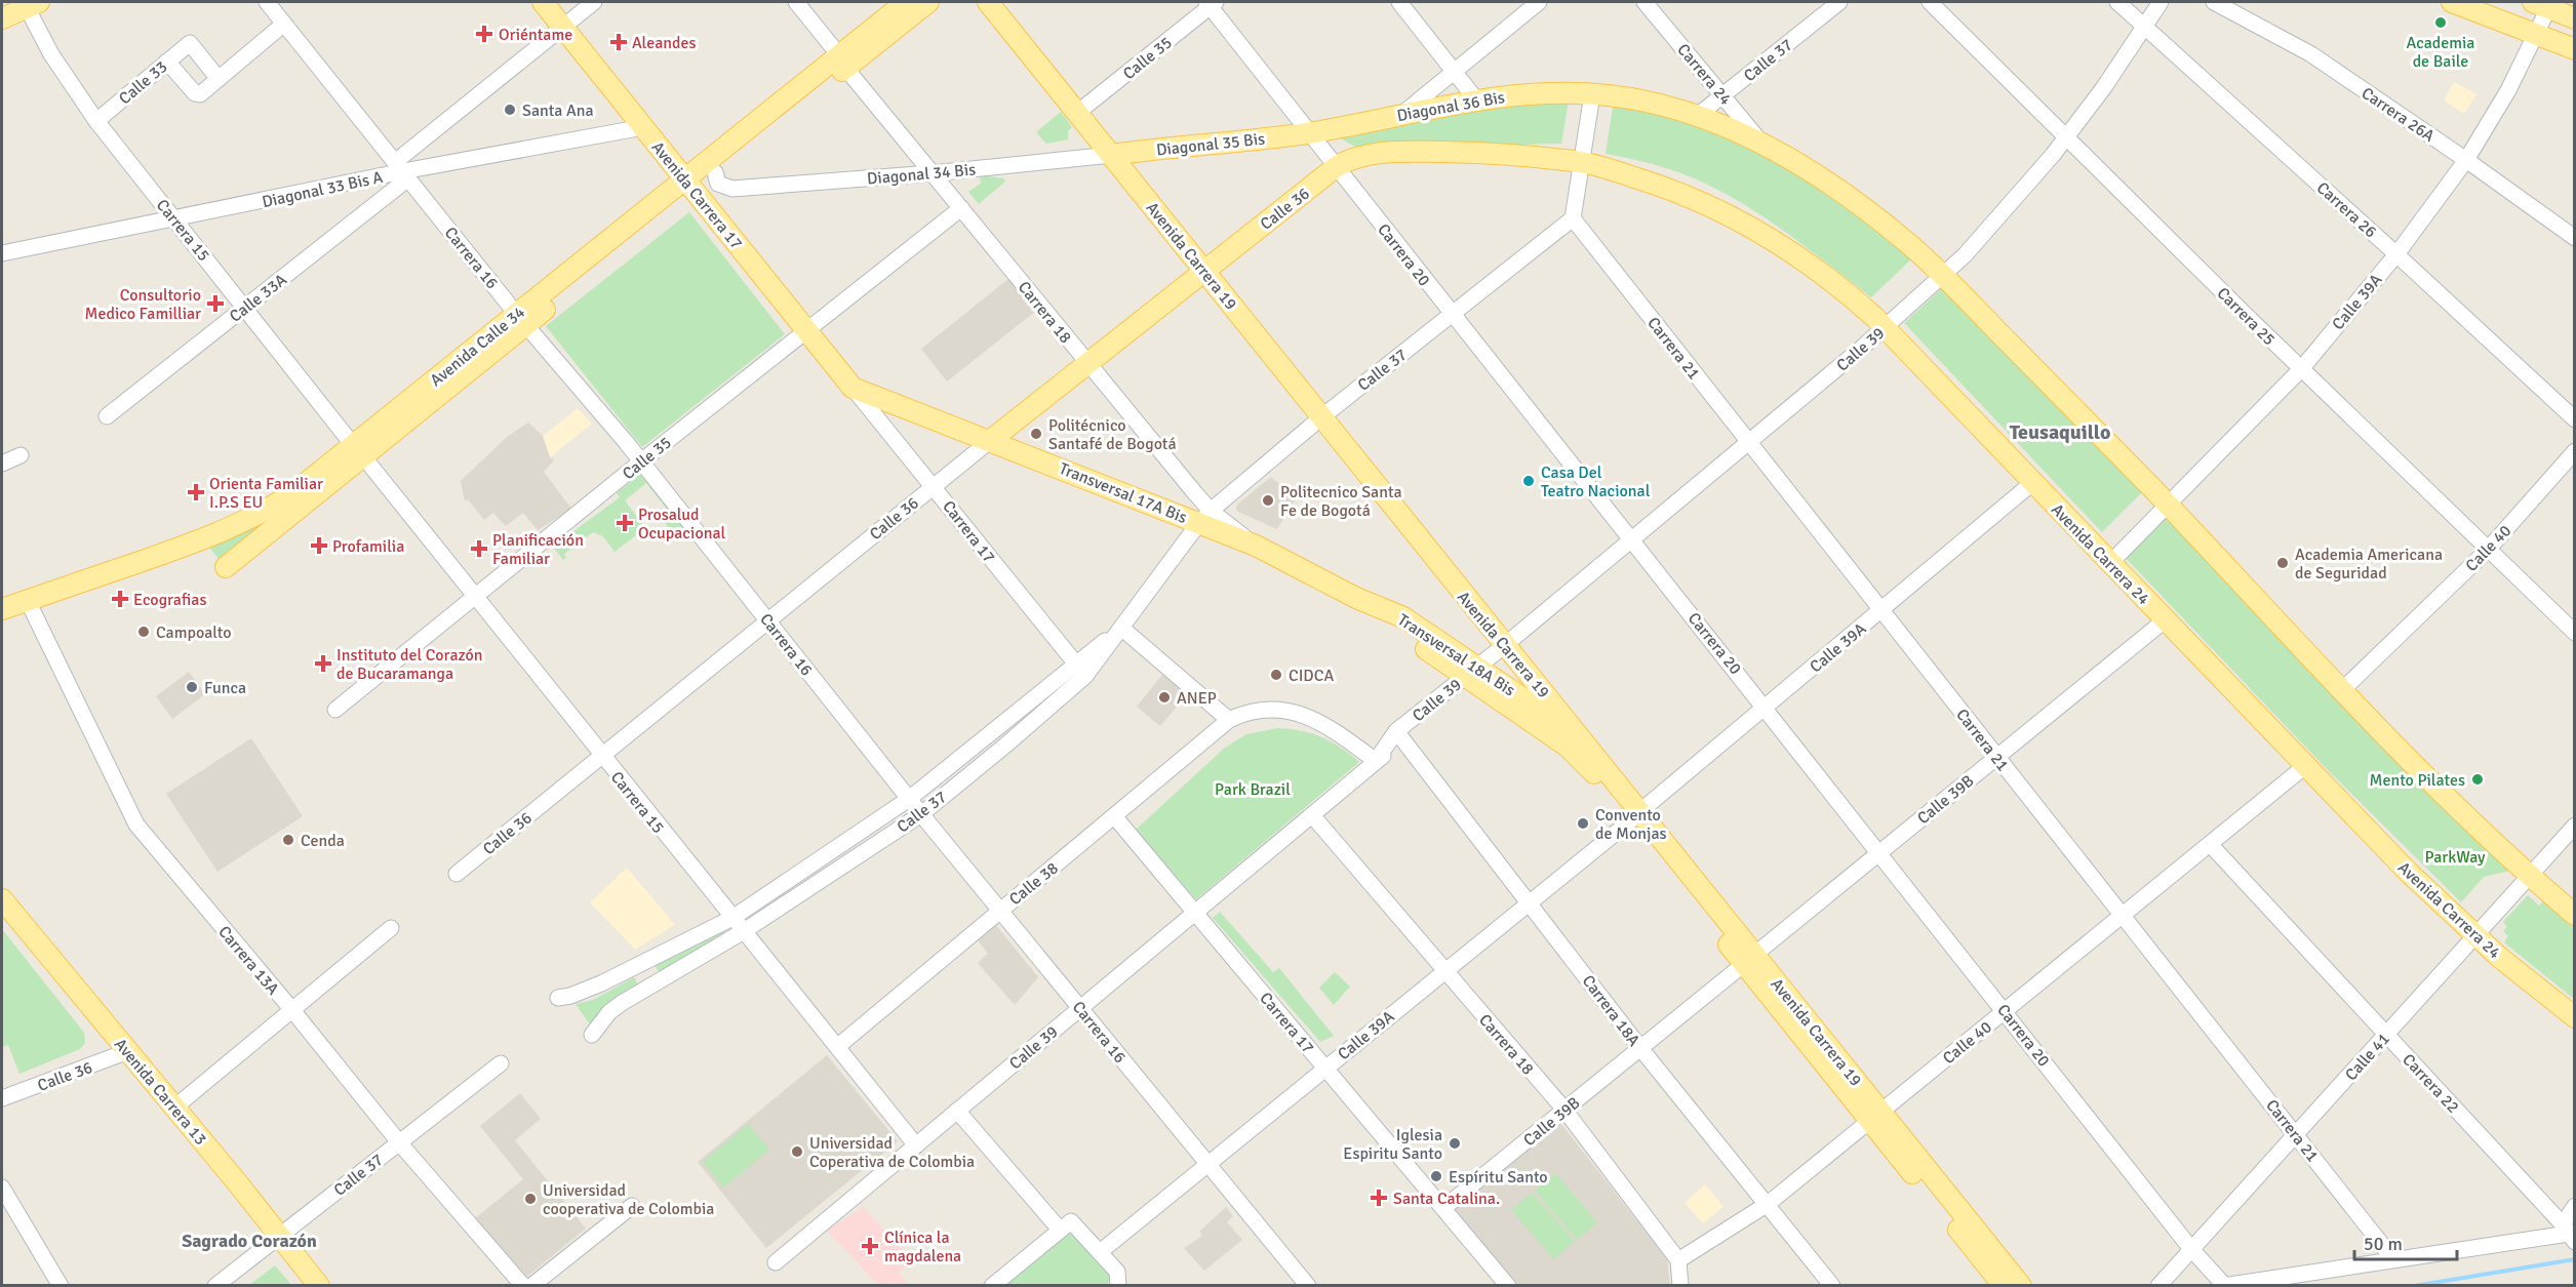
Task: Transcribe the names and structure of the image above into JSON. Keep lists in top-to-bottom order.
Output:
{
  "streets": {
    "main road": [
      "Diagonal 36 Bis",
      "Diagonal 35 Bis",
      "Avenida Carrera 17",
      "Calle 36",
      "Avenida Carrera 19",
      "Avenida Calle 34",
      "Transversal 17A Bis",
      "Avenida Carrera 24",
      "Transversal 18A Bis",
      "Avenida Carrera 13"
    ],
    "street": [
      "Calle 35",
      "Calle 37",
      "Carrera 24",
      "Calle 33",
      "Carrera 26A",
      "Diagonal 34 Bis",
      "Diagonal 33 Bis A",
      "Carrera 26",
      "Carrera 15",
      "Carrera 20",
      "Carrera 16",
      "Calle 33A",
      "Calle 39A",
      "Carrera 18",
      "Carrera 25",
      "Carrera 21",
      "Calle 39",
      "Carrera 17",
      "Calle 40",
      "Calle 39B",
      "Calle 38",
      "Carrera 13A",
      "Carrera 18A",
      "Calle 41",
      "Carrera 22"
    ]
  },
  "crossings": [
    ["Calle 35", "Avenida Carrera 17"],
    ["Calle 35", "Carrera 15"],
    ["Calle 35", "Carrera 20"],
    ["Calle 35", "Avenida Carrera 19"],
    ["Calle 35", "Carrera 16"],
    ["Calle 35", "Carrera 18"],
    ["Calle 37", "Carrera 24"],
    ["Calle 37", "Carrera 15"],
    ["Calle 37", "Carrera 20"],
    ["Calle 37", "Avenida Carrera 19"],
    ["Calle 37", "Carrera 16"],
    ["Calle 37", "Carrera 18"],
    ["Calle 37", "Carrera 21"],
    ["Calle 37", "Transversal 17A Bis"],
    ["Calle 37", "Carrera 17"],
    ["Calle 37", "Carrera 13A"],
    ["Calle 37", "Avenida Carrera 13"],
    ["Calle 33", "Carrera 15"],
    ["Diagonal 36 Bis", "Diagonal 35 Bis"],
    ["Diagonal 36 Bis", "Carrera 20"],
    ["Carrera 26A", "Calle 39A"],
    ["Diagonal 35 Bis", "Diagonal 34 Bis"],
    ["Diagonal 35 Bis", "Carrera 20"],
    ["Diagonal 35 Bis", "Avenida Carrera 19"],
    ["Diagonal 34 Bis", "Avenida Carrera 19"],
    ["Diagonal 34 Bis", "Carrera 18"],
    ["Diagonal 33 Bis A", "Avenida Carrera 17"],
    ["Diagonal 33 Bis A", "Carrera 15"],
    ["Diagonal 33 Bis A", "Carrera 16"],
    ["Diagonal 33 Bis A", "Calle 33A"],
    ["Avenida Carrera 17", "Calle 33A"],
    ["Avenida Carrera 17", "Avenida Calle 34"],
    ["Avenida Carrera 17", "Transversal 17A Bis"],
    ["Avenida Carrera 17", "Carrera 17"],
    ["Calle 36", "Carrera 15"],
    ["Calle 36", "Carrera 20"],
    ["Calle 36", "Avenida Carrera 19"],
    ["Calle 36", "Carrera 16"],
    ["Calle 36", "Carrera 18"],
    ["Calle 36", "Transversal 17A Bis"],
    ["Calle 36", "Carrera 17"],
    ["Calle 36", "Avenida Carrera 13"],
    ["Carrera 26", "Calle 39A"],
    ["Carrera 26", "Calle 39"],
    ["Carrera 15", "Calle 33A"],
    ["Carrera 15", "Avenida Calle 34"],
    ["Carrera 15", "Calle 39"],
    ["Carrera 15", "Calle 38"],
    ["Carrera 20", "Calle 39A"],
    ["Carrera 20", "Calle 39"],
    ["Carrera 20", "Calle 40"],
    ["Carrera 20", "Calle 39B"],
    ["Carrera 20", "Calle 41"],
    ["Avenida Carrera 19", "Calle 39A"],
    ["Avenida Carrera 19", "Calle 39"],
    ["Avenida Carrera 19", "Calle 40"],
    ["Avenida Carrera 19", "Transversal 18A Bis"],
    ["Avenida Carrera 19", "Calle 39B"],
    ["Carrera 16", "Calle 33A"],
    ["Carrera 16", "Calle 39A"],
    ["Carrera 16", "Avenida Calle 34"],
    ["Carrera 16", "Calle 39"],
    ["Carrera 16", "Calle 38"],
    ["Calle 39A", "Carrera 18"],
    ["Calle 39A", "Carrera 25"],
    ["Calle 39A", "Carrera 21"],
    ["Calle 39A", "Carrera 17"],
    ["Calle 39A", "Avenida Carrera 24"],
    ["Calle 39A", "Carrera 18A"],
    ["Carrera 18", "Avenida Calle 34"],
    ["Carrera 18", "Calle 39"],
    ["Carrera 18", "Transversal 17A Bis"],
    ["Carrera 18", "Calle 40"],
    ["Carrera 18", "Calle 39B"],
    ["Carrera 25", "Calle 39"],
    ["Carrera 25", "Calle 40"],
    ["Avenida Calle 34", "Carrera 13A"],
    ["Carrera 21", "Calle 39"],
    ["Carrera 21", "Calle 40"],
    ["Carrera 21", "Calle 39B"],
    ["Carrera 21", "Calle 41"],
    ["Calle 39", "Carrera 17"],
    ["Calle 39", "Avenida Carrera 24"],
    ["Calle 39", "Transversal 18A Bis"],
    ["Calle 39", "Carrera 18A"],
    ["Transversal 17A Bis", "Carrera 17"],
    ["Transversal 17A Bis", "Transversal 18A Bis"],
    ["Carrera 17", "Calle 39B"],
    ["Carrera 17", "Calle 38"],
    ["Calle 40", "Avenida Carrera 24"],
    ["Calle 40", "Carrera 18A"],
    ["Calle 40", "Carrera 22"],
    ["Avenida Carrera 24", "Calle 39B"],
    ["Avenida Carrera 24", "Calle 41"],
    ["Calle 39B", "Carrera 18A"],
    ["Calle 41", "Carrera 22"]
  ],
  "districts": ["Teusaquillo", "Sagrado Corazón"],
  "parks": ["Park Brazil", "ParkWay"],
  "places": {
    "other": [
      "Academia de Baile",
      "Santa Ana",
      "Politécnico Santafé de Bogotá",
      "Casa Del Teatro Nacional",
      "Politecnico Santa Fe de Bogotá",
      "Academia Americana de Seguridad",
      "Campoalto",
      "CIDCA",
      "Funca",
      "ANEP",
      "Mento Pilates",
      "Convento de Monjas",
      "Cenda",
      "Iglesia Espiritu Santo",
      "Universidad Coperativa de Colombia",
      "Espíritu Santo",
      "Universidad cooperativa de Colombia"
    ],
    "health": [
      "Oriéntame",
      "Aleandes",
      "Consultorio Medico Familliar",
      "Orienta Familiar I.P.S EU",
      "Prosalud Ocupacional",
      "Profamilia",
      "Planificación Familiar",
      "Ecografias",
      "Instituto del Corazón de Bucaramanga",
      "Santa Catalina.",
      "Clínica la magdalena"
    ]
  },
  "scale_bar": "50 m"
}
